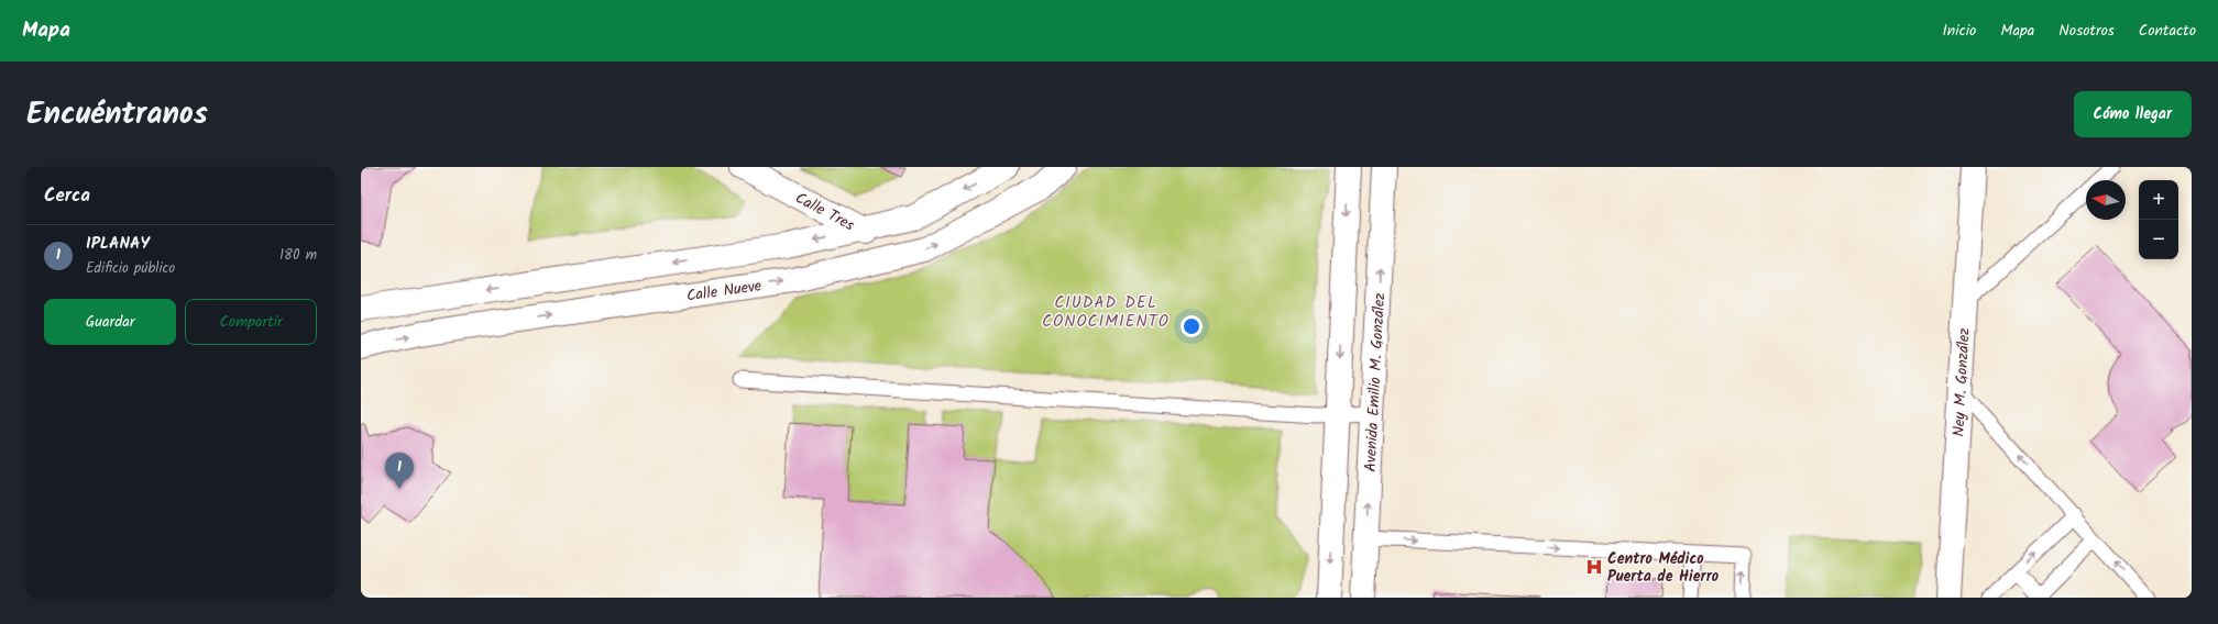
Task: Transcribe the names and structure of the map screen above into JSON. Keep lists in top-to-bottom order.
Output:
{
  "streets": {
    "street": [
      "Calle Tres",
      "Calle Nueve",
      "Avenida Emilio M. González",
      "Ney M. González"
    ]
  },
  "crossings": [
    ["Calle Tres", "Calle Nueve"]
  ],
  "districts": ["CIUDAD DEL CONOCIMIENTO"],
  "places": {
    "hospital": ["Centro Médico Puerta de Hierro"]
  },
  "north": "left",
  "page": {
    "header": "Mapa",
    "nav": [
      "Inicio",
      "Mapa",
      "Nosotros",
      "Contacto"
    ],
    "title": "Encuéntranos",
    "buttons": [
      "Cómo llegar",
      ["Guardar", "Compartir"]
    ],
    "heading": "Cerca",
    "map_buttons": ["+", "−"],
    "list": [
      {
        "mark": "1",
        "name": "IPLANAY",
        "note": "Edificio público",
        "value": "180 m"
      }
    ],
    "pins": "1"
  }
}
